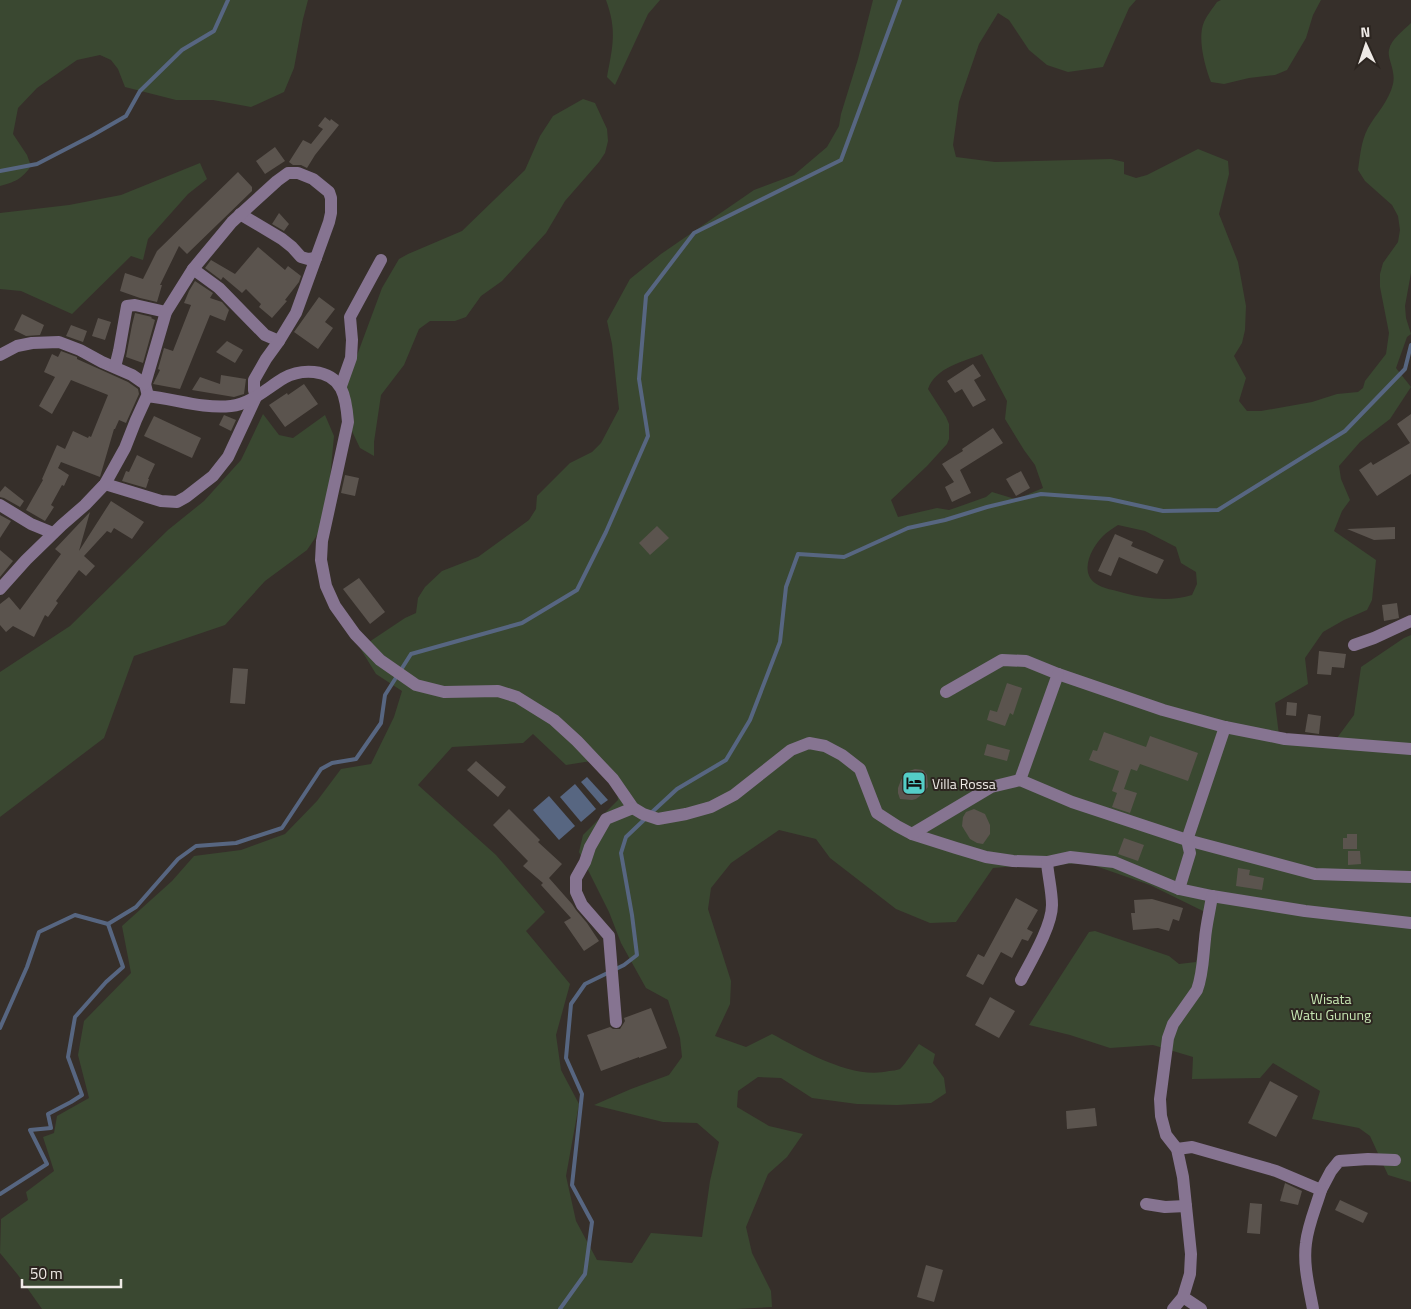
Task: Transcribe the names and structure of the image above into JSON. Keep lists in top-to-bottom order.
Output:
{
  "parks": ["Wisata Watu Gunung"],
  "places": {
    "hotel": ["Villa Rossa"]
  },
  "scale_bar": "50 m",
  "north": "top"
}
